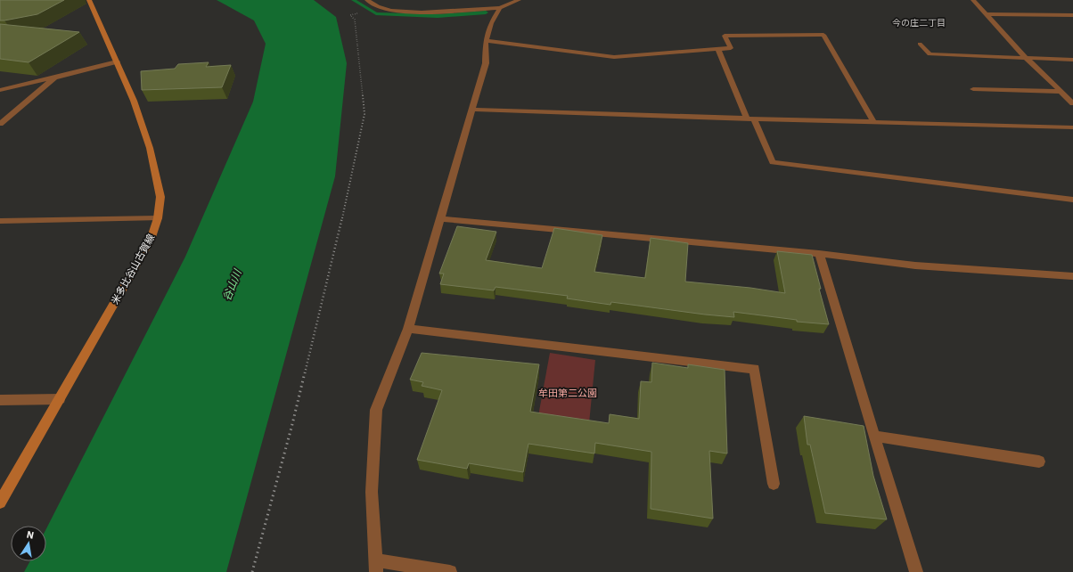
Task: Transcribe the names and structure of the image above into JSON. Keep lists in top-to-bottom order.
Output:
{
  "streets": {
    "main road": ["米多比谷山古賀線"]
  },
  "districts": ["今の庄二丁目"],
  "water": ["谷山川"],
  "parks": ["牟田第二公園"],
  "north": "top"
}
